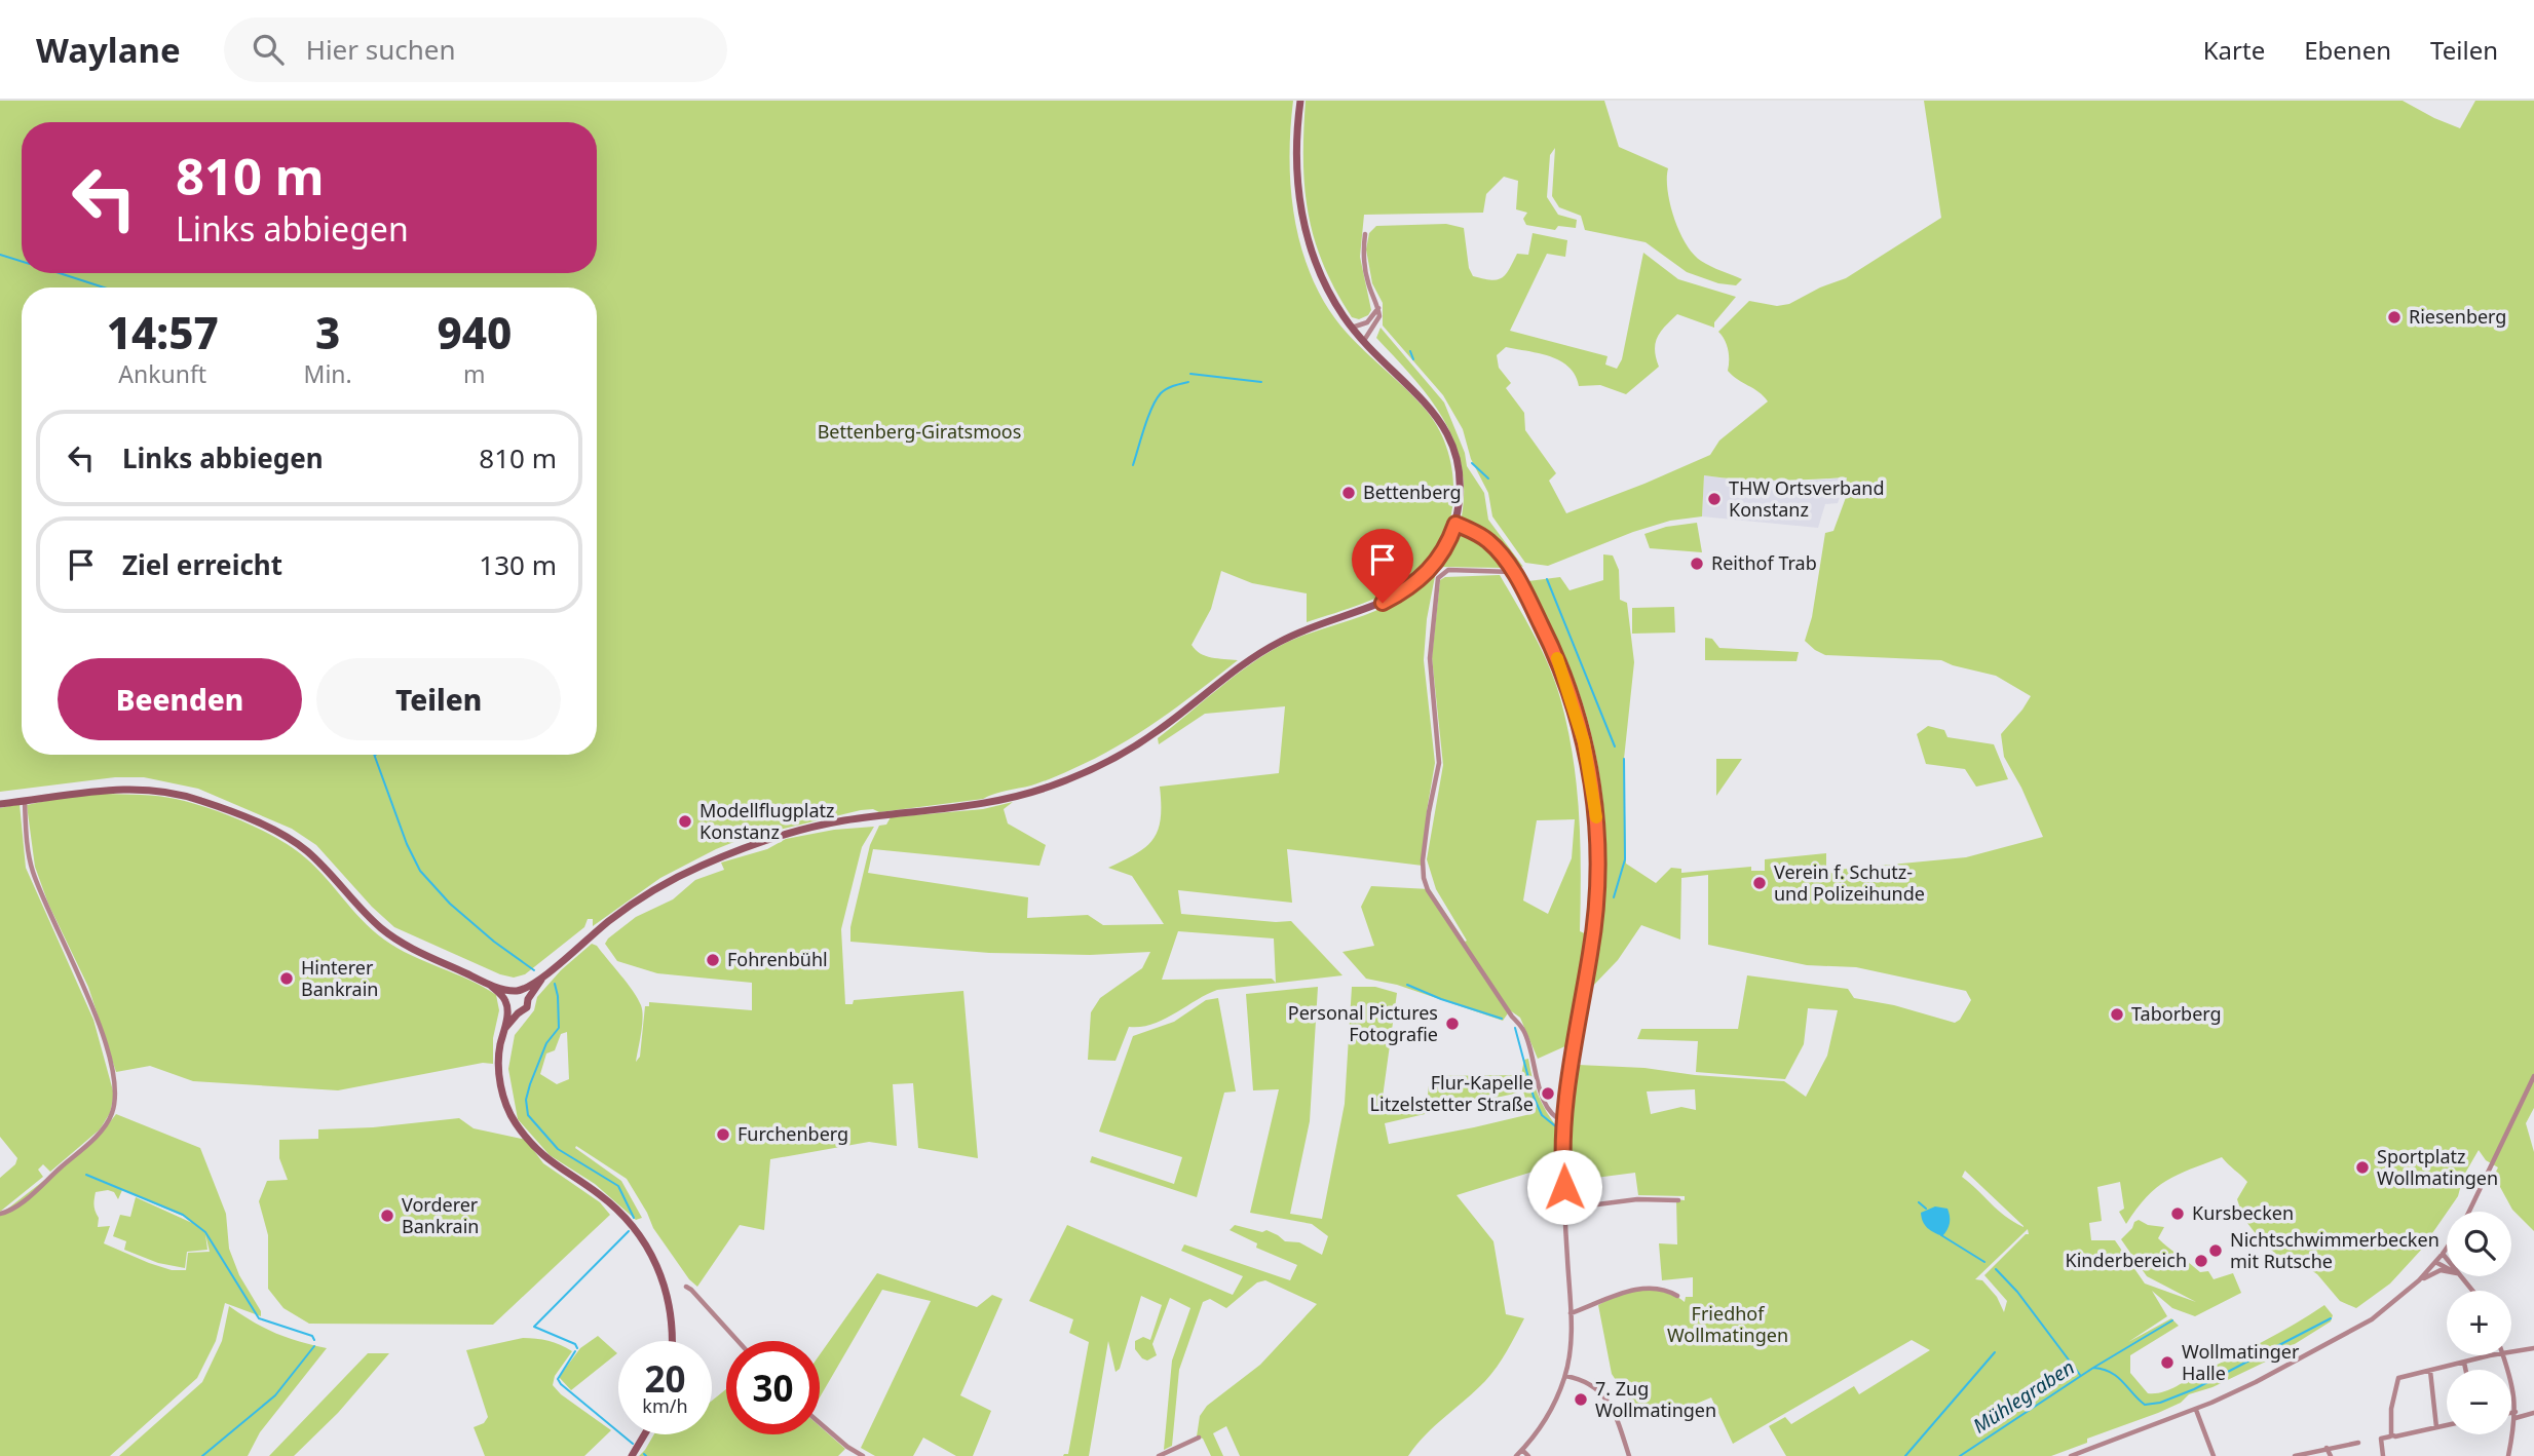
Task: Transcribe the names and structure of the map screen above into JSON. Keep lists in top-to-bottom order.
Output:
{
  "water": ["Mühlegraben"],
  "parks": ["Bettenberg-Giratsmoos", "Friedhof Wollmatingen"],
  "places": [
    "Riesenberg",
    "Bettenberg",
    "THW Ortsverband Konstanz",
    "Reithof Trab",
    "Modellflugplatz Konstanz",
    "Verein f. Schutz- und Polizeihunde",
    "Fohrenbühl",
    "Hinterer Bankrain",
    "Taborberg",
    "Personal Pictures Fotografie",
    "Flur-Kapelle Litzelstetter Straße",
    "Furchenberg",
    "Sportplatz Wollmatingen",
    "Kursbecken",
    "Vorderer Bankrain",
    "Nichtschwimmerbecken mit Rutsche",
    "Kinderbereich",
    "Wollmatinger Halle",
    "7. Zug Wollmatingen"
  ],
  "page": {
    "header": "Waylane",
    "search": "Hier suchen",
    "nav": ["Karte", "Ebenen", "Teilen"],
    "turn": ["810 m", "Links abbiegen"],
    "eta": [
      "14:57",
      "Ankunft",
      "3",
      "Min.",
      "940",
      "m"
    ],
    "list": [
      {
        "name": "Links abbiegen",
        "value": "810 m"
      },
      {
        "name": "Ziel erreicht",
        "value": "130 m"
      }
    ],
    "buttons": ["Beenden", "Teilen"],
    "map_buttons": ["+", "−"],
    "speed": "20 km/h",
    "limit": "30"
  }
}
